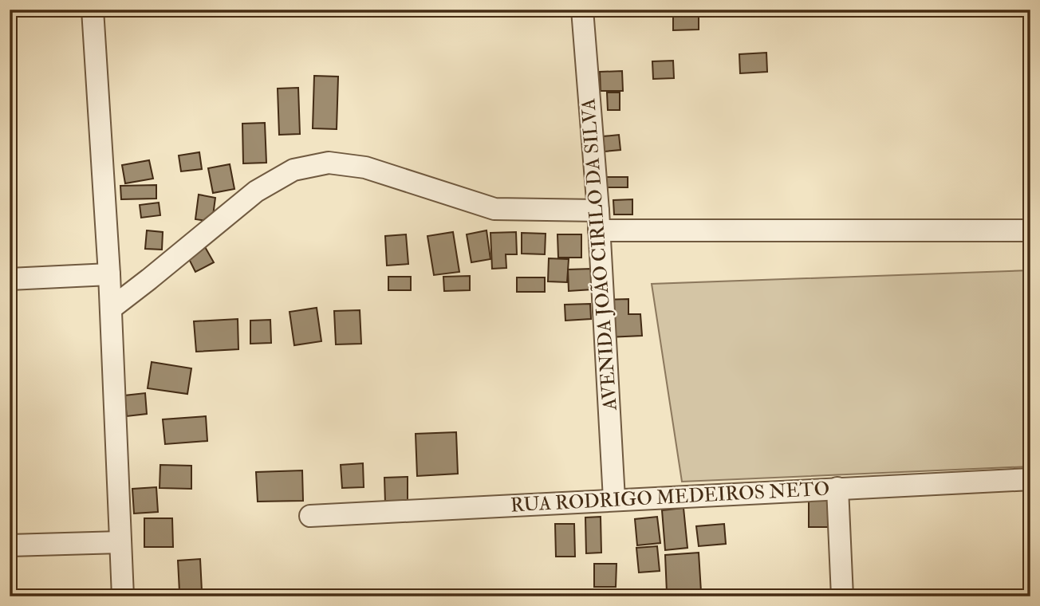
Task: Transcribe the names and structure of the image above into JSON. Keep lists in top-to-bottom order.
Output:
{
  "streets": {
    "street": ["AVENIDA JOÃO CIRILO DA SILVA", "RUA RODRIGO MEDEIROS NETO"]
  },
  "crossings": [
    ["AVENIDA JOÃO CIRILO DA SILVA", "RUA RODRIGO MEDEIROS NETO"]
  ]
}
